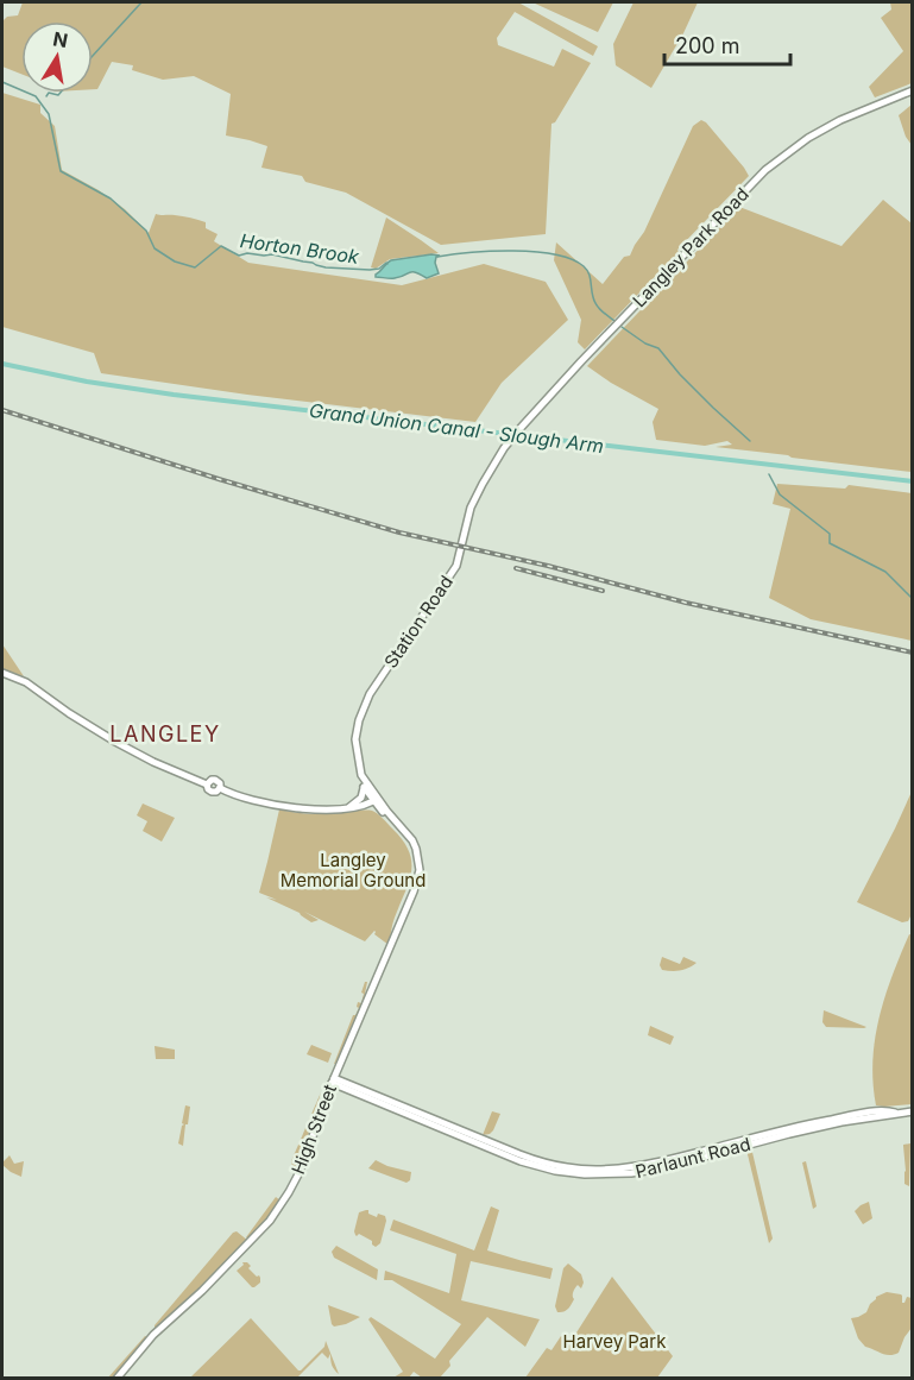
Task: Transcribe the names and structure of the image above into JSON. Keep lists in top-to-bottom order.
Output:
{
  "streets": {
    "main road": [
      "Langley Park Road",
      "Station Road",
      "High Street",
      "Parlaunt Road"
    ]
  },
  "crossings": [
    ["Langley Park Road", "Station Road"],
    ["Station Road", "High Street"],
    ["High Street", "Parlaunt Road"]
  ],
  "districts": ["LANGLEY"],
  "water": ["Horton Brook", "Grand Union Canal - Slough Arm"],
  "parks": ["Langley Memorial Ground", "Harvey Park"],
  "scale_bar": "200 m",
  "north": "top"
}
